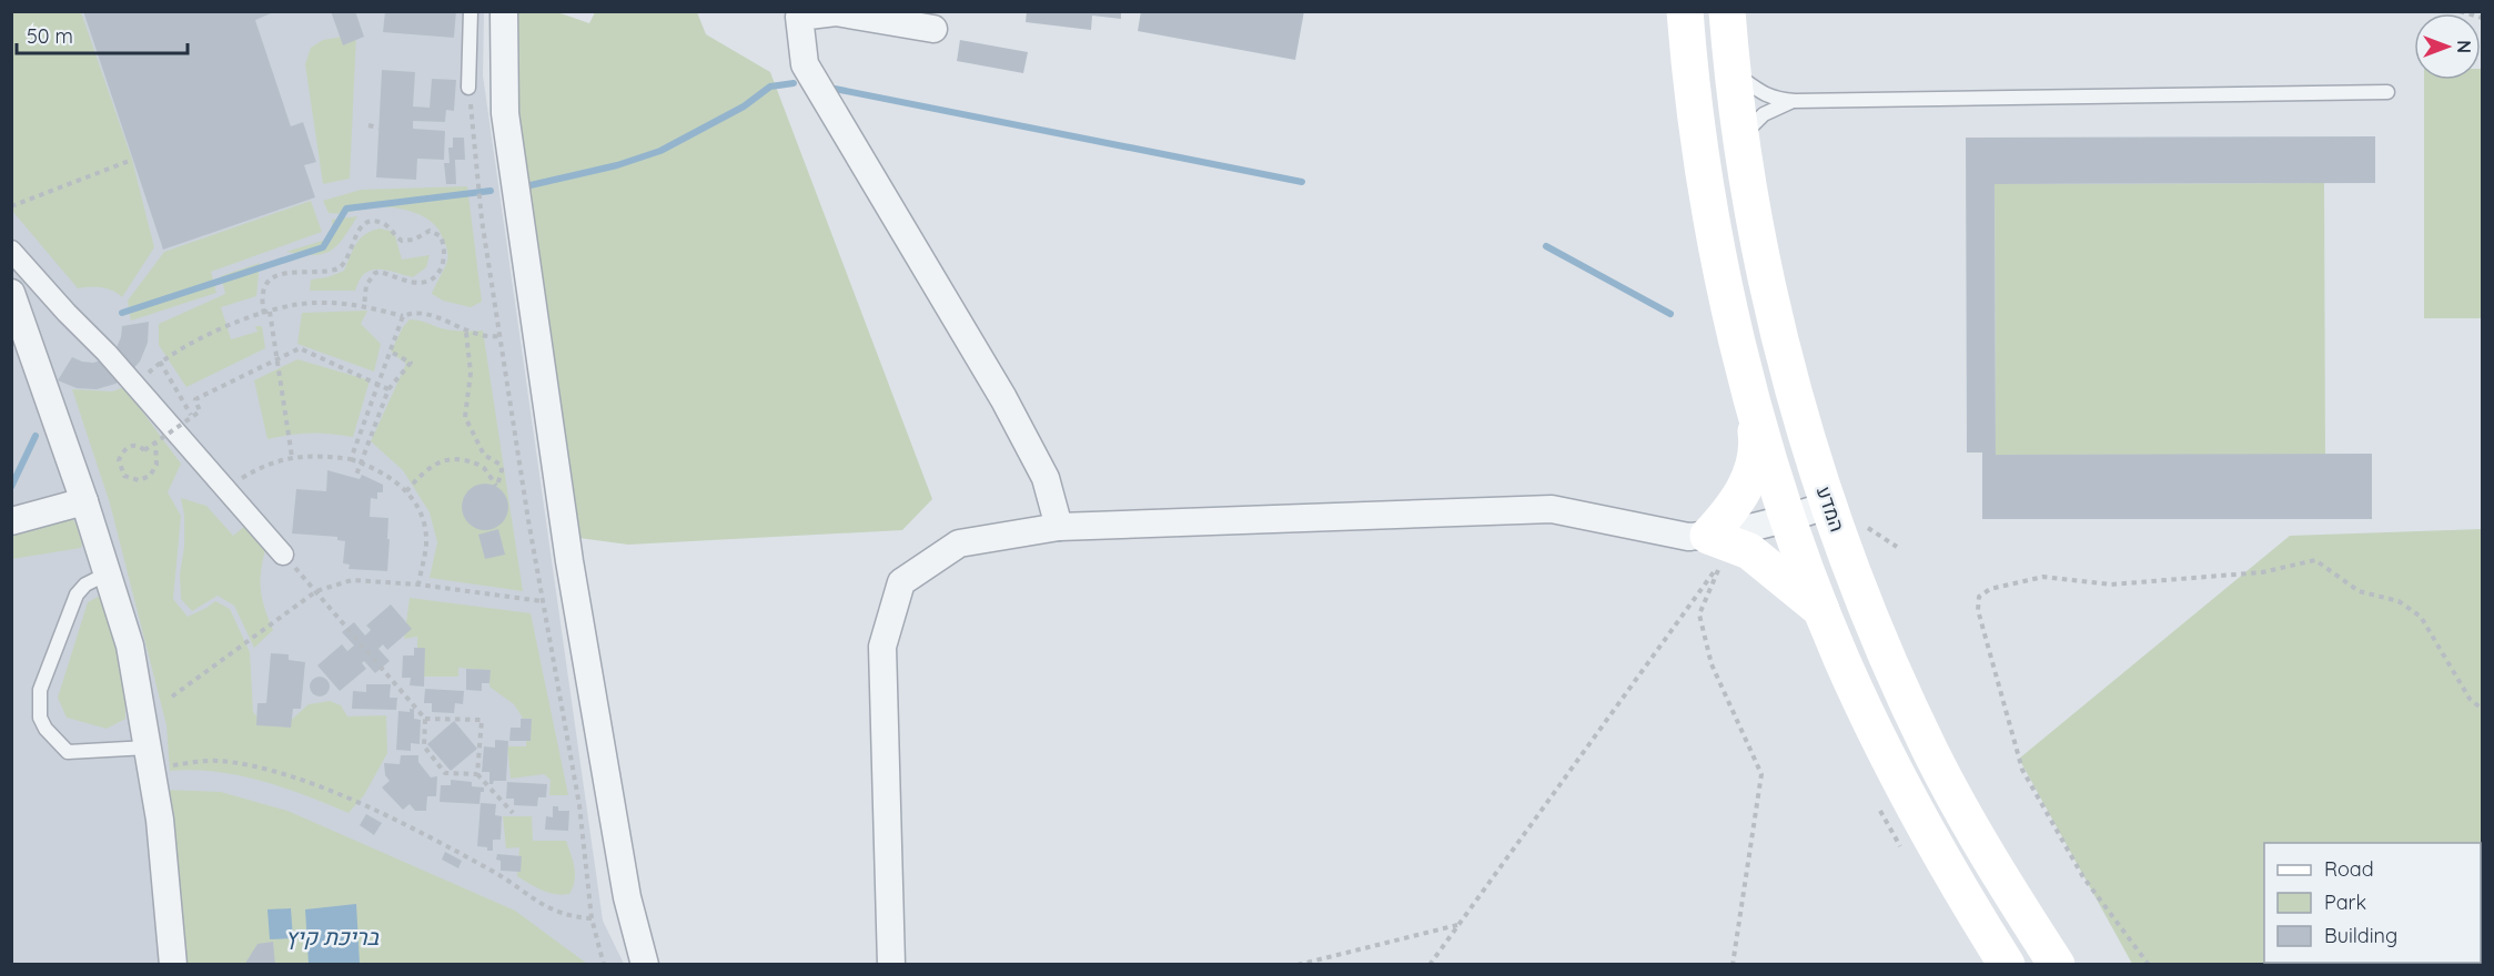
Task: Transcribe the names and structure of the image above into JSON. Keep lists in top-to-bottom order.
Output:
{
  "streets": {
    "main road": ["המדע"]
  },
  "water": ["בריכת קיץ"],
  "legend": ["Road", "Park", "Building"],
  "scale_bar": "50 m",
  "north": "right"
}
